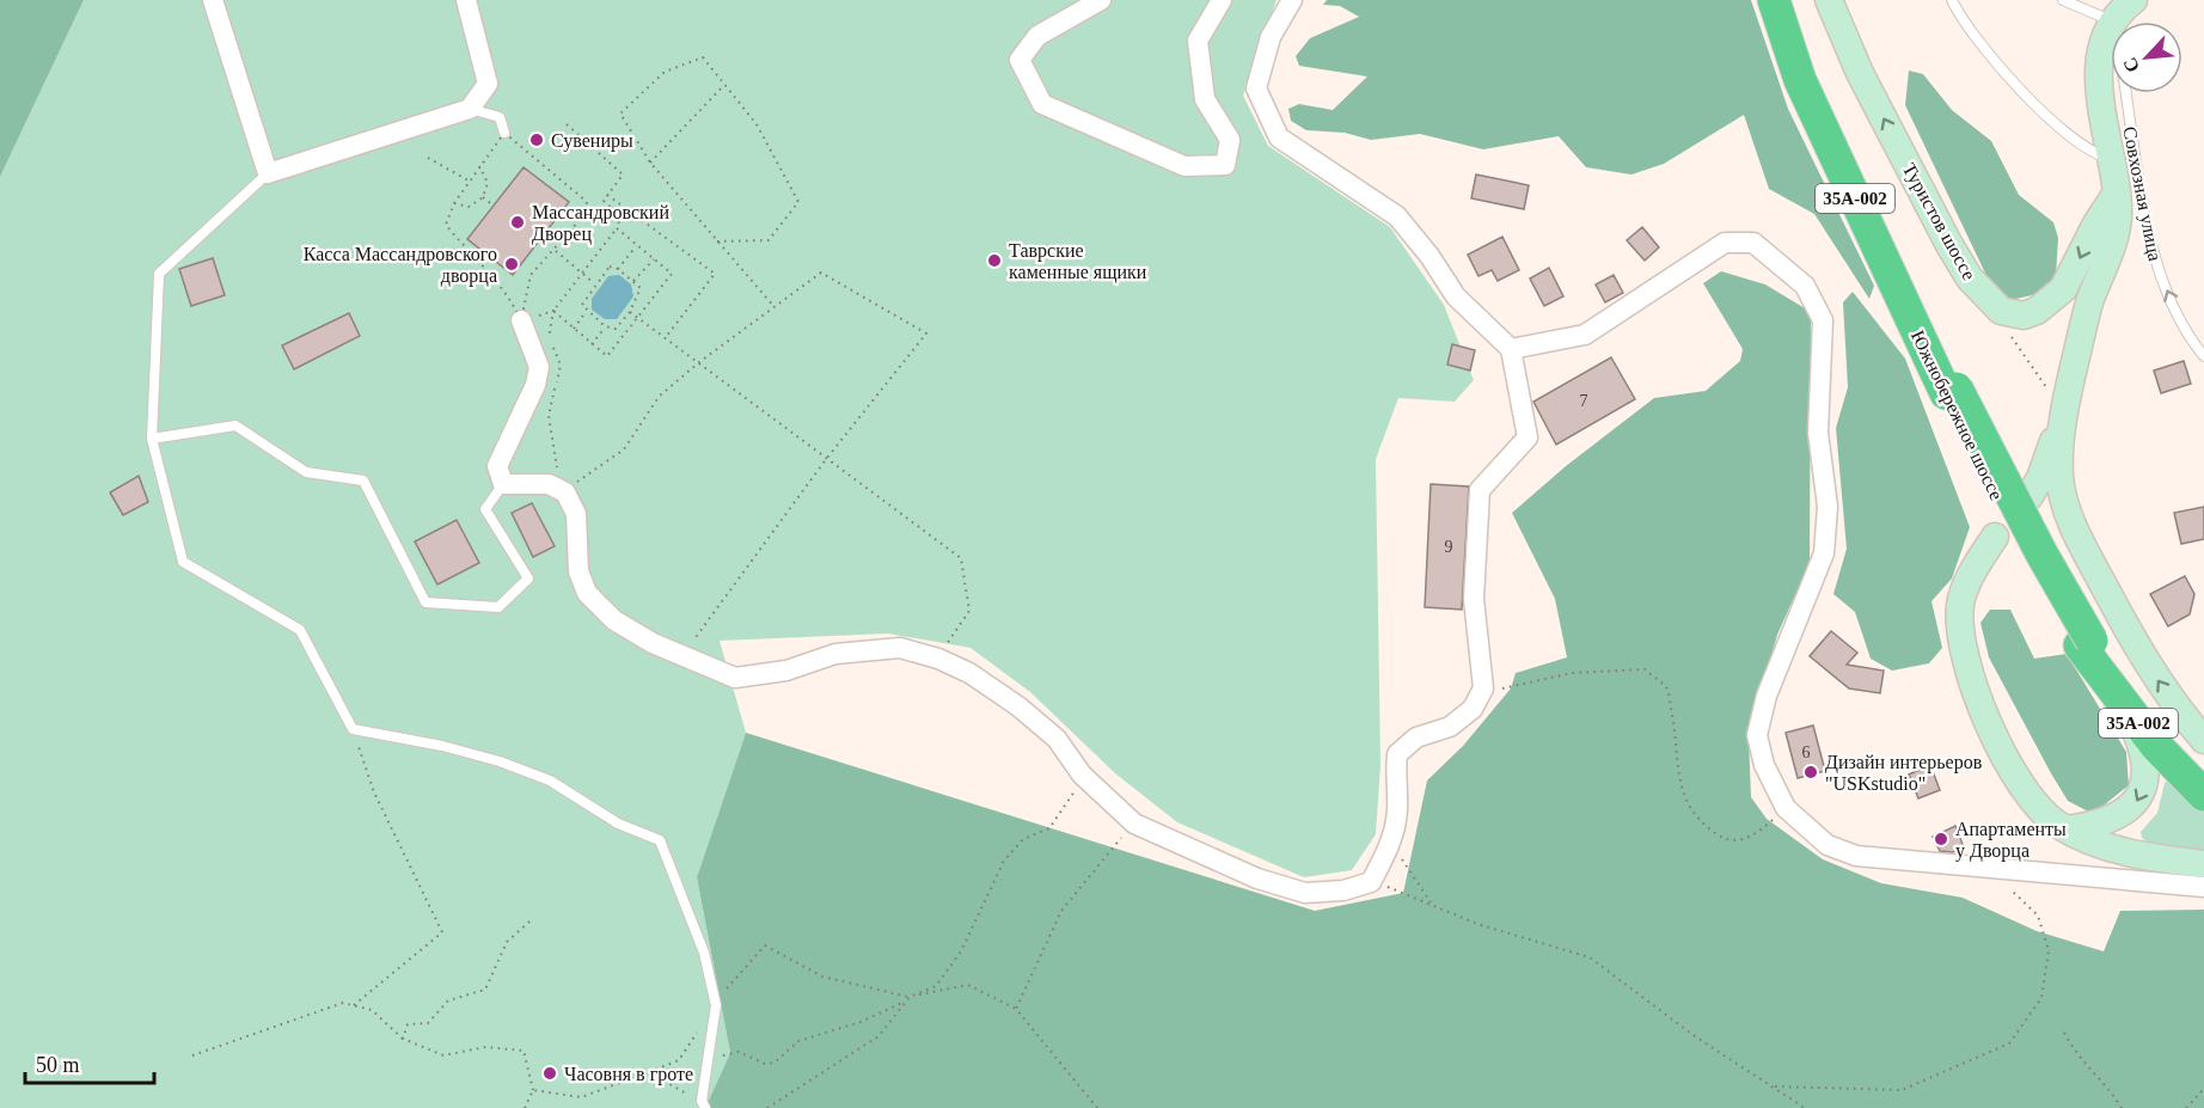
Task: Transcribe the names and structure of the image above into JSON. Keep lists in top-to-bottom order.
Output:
{
  "streets": {
    "highway": ["35А-002", "Южнобережное шоссе"],
    "main road": ["Туристов шоссе"],
    "lane": ["Совхозная улица"]
  },
  "one_way": ["Совхозная улица"],
  "places": [
    "Сувениры",
    "Массандровский Дворец",
    "Таврские каменные ящики",
    "Касса Массандровского дворца",
    "Дизайн интерьеров \"USKstudio\"",
    "Апартаменты у Дворца",
    "Часовня в гроте"
  ],
  "house_numbers": ["7", "9", "6"],
  "scale_bar": "50 m",
  "north": "bottom left"
}
